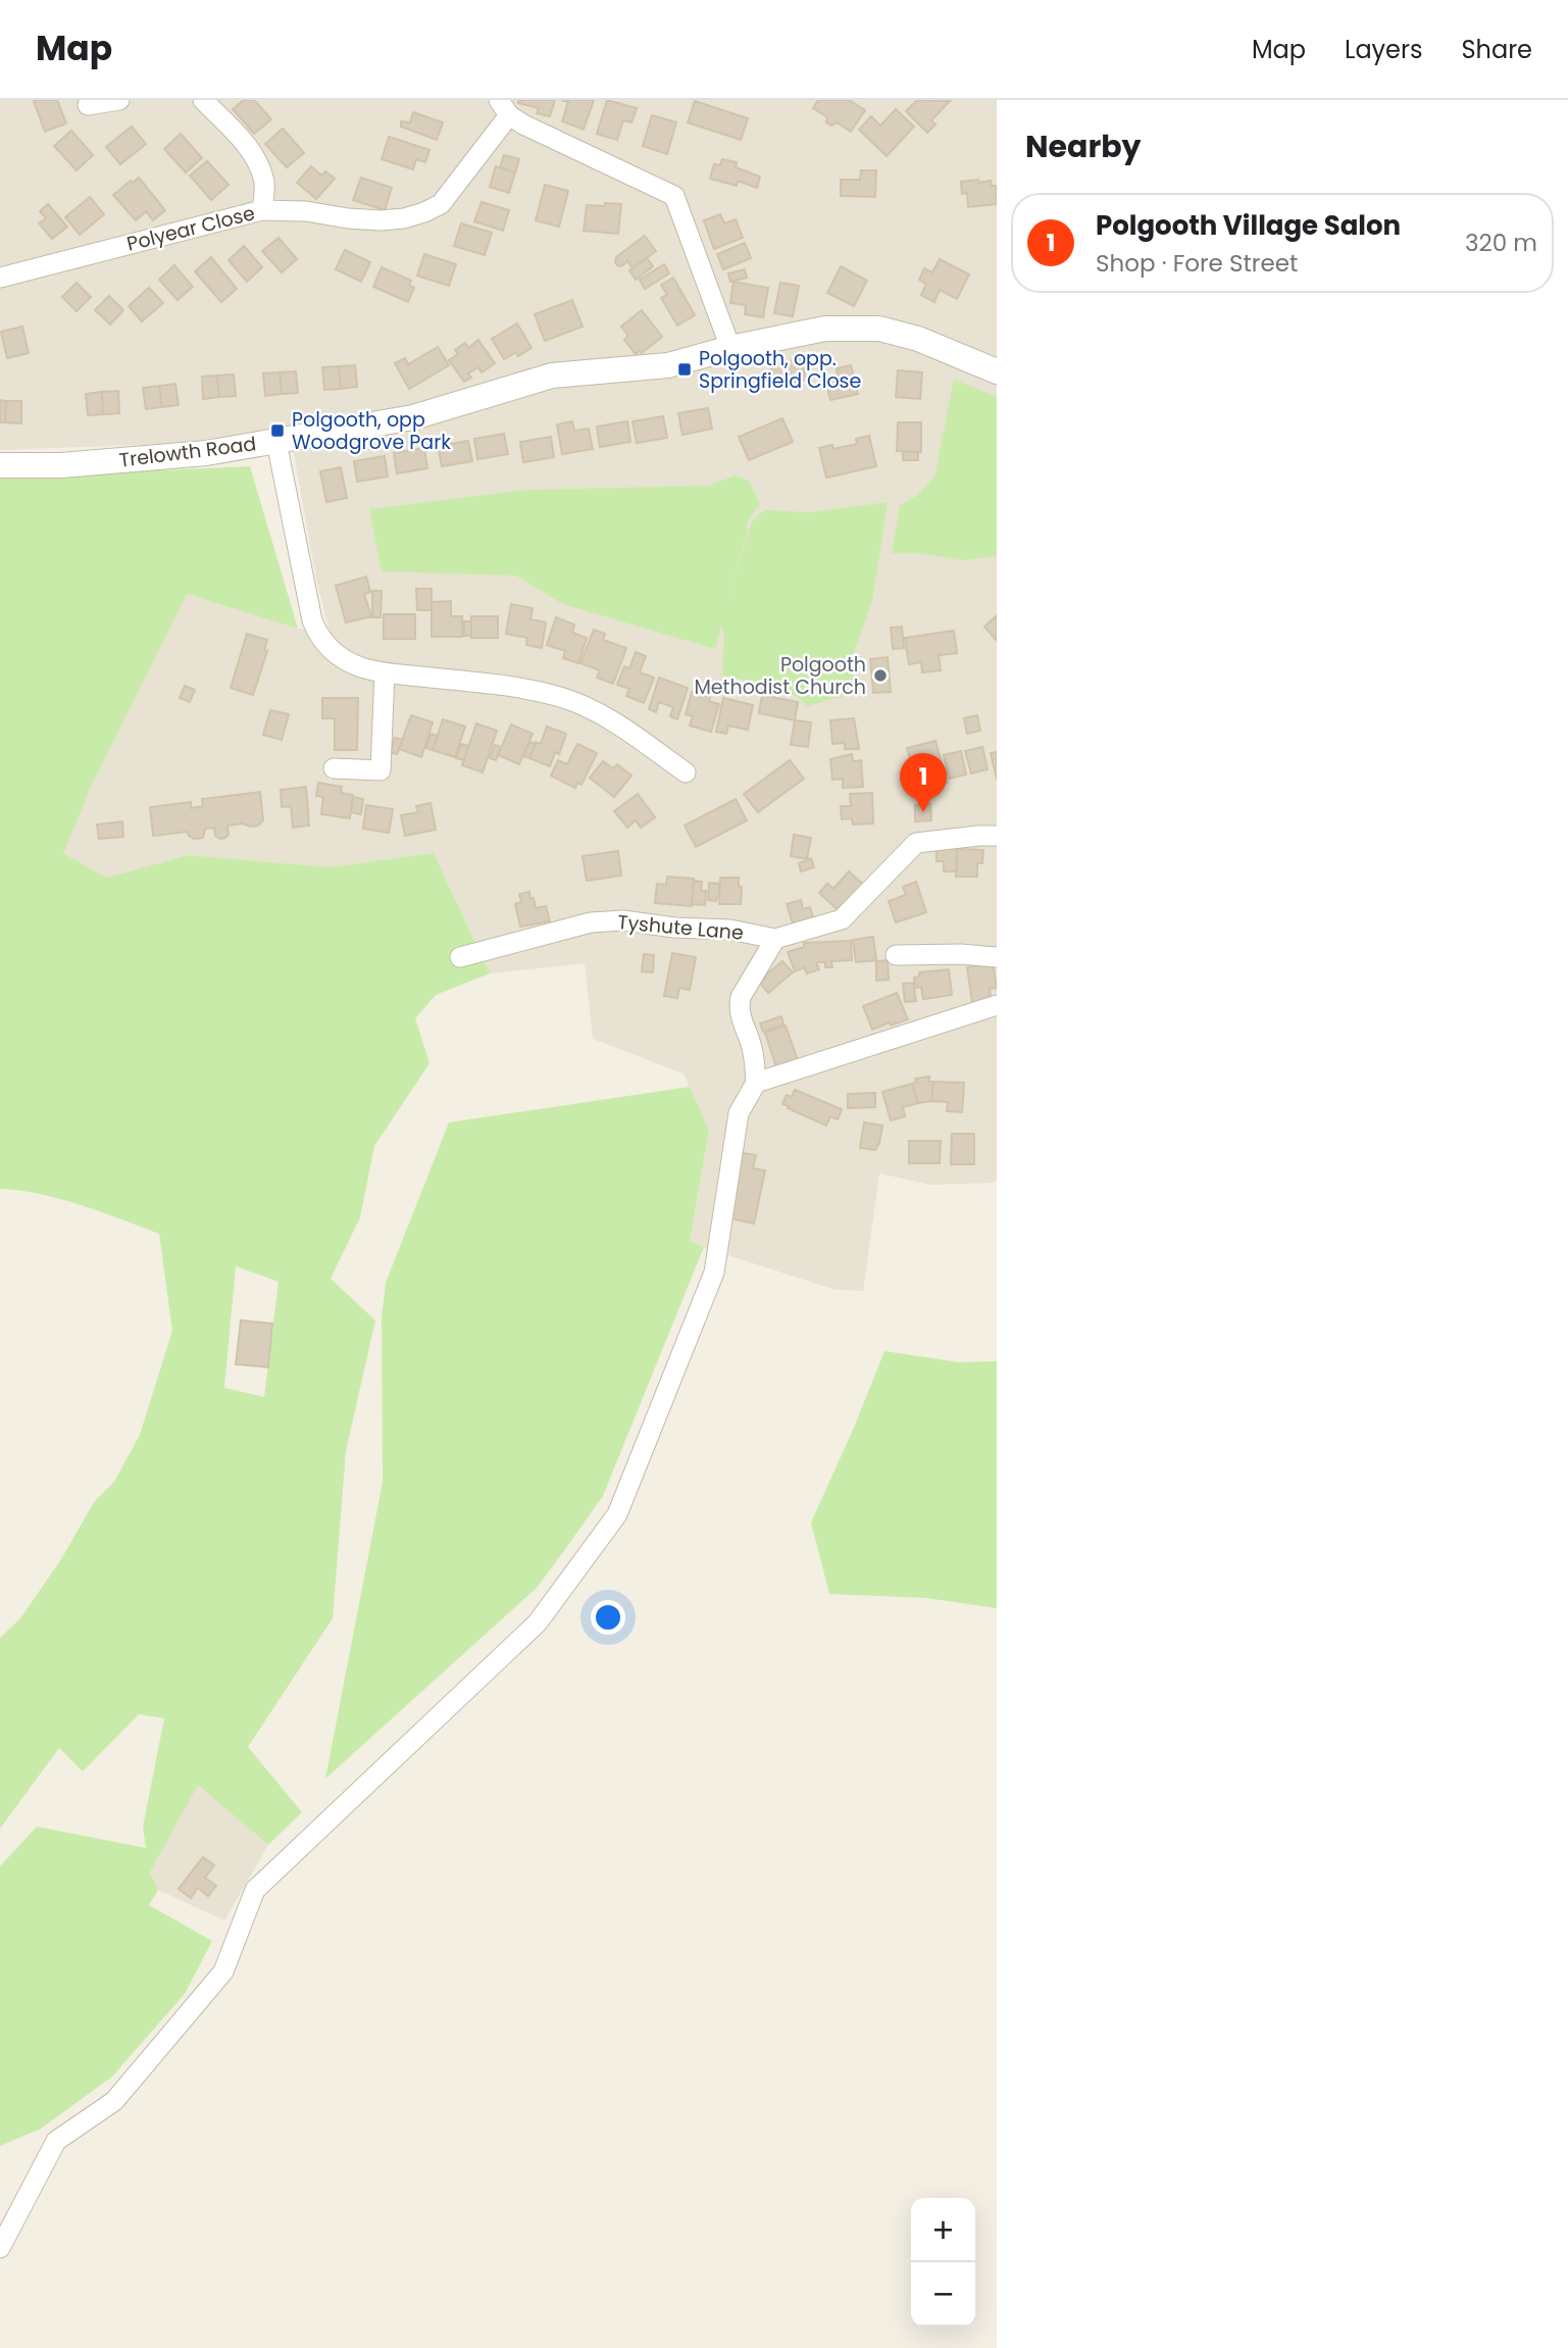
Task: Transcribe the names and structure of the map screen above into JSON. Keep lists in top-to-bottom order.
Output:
{
  "streets": {
    "street": ["Polyear Close", "Trelowth Road", "Tyshute Lane"]
  },
  "places": {
    "transit": ["Polgooth, opp. Springfield Close", "Polgooth, opp Woodgrove Park"],
    "other": ["Polgooth Methodist Church"]
  },
  "page": {
    "header": "Map",
    "nav": ["Map", "Layers", "Share"],
    "heading": "Nearby",
    "list": [
      {
        "mark": "1",
        "name": "Polgooth Village Salon",
        "note": "Shop · Fore Street",
        "value": "320 m"
      }
    ],
    "pins": "1",
    "map_buttons": ["+", "−"]
  }
}
